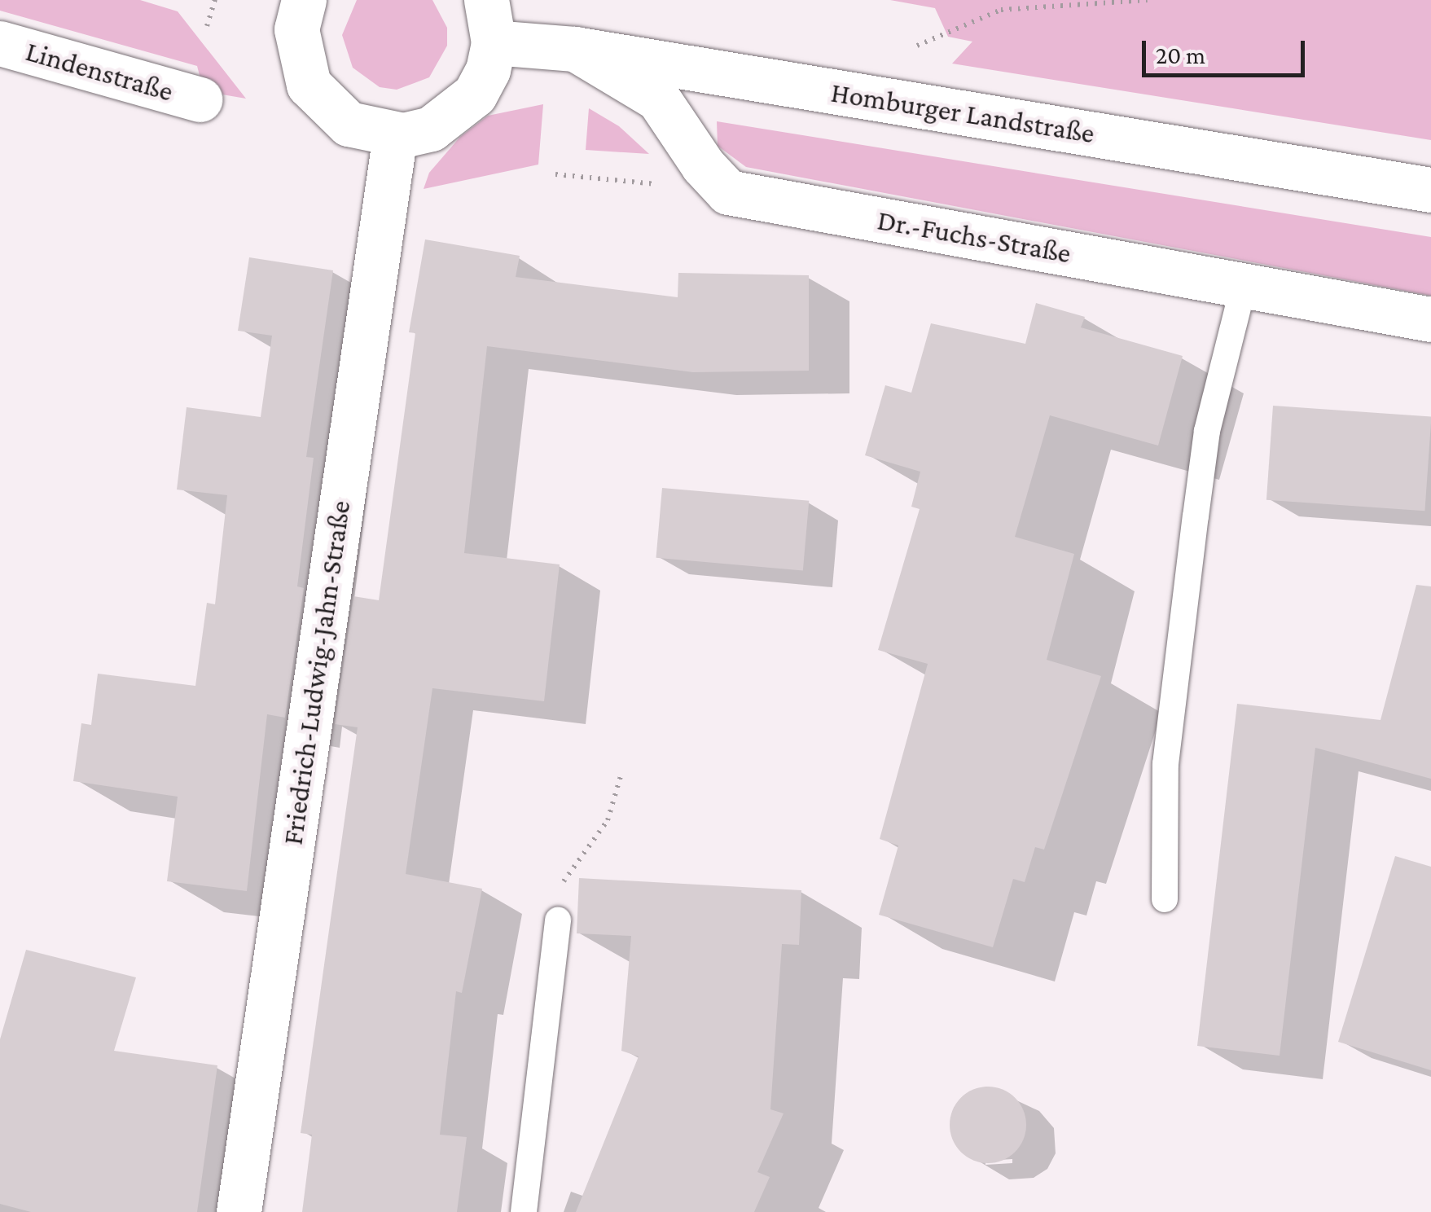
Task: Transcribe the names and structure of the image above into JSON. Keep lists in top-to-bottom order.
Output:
{
  "streets": {
    "street": [
      "Lindenstraße",
      "Homburger Landstraße",
      "Dr.-Fuchs-Straße",
      "Friedrich-Ludwig-Jahn-Straße"
    ]
  },
  "scale_bar": "20 m"
}
